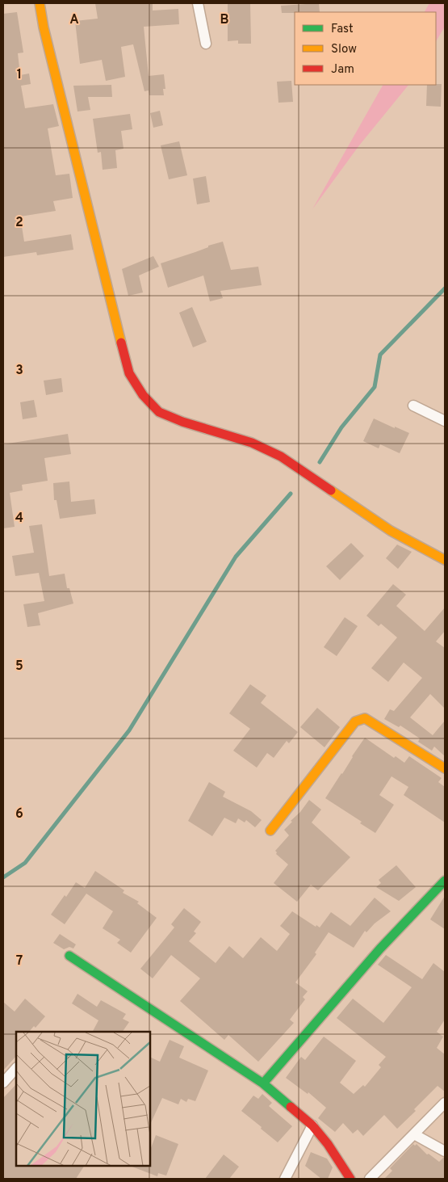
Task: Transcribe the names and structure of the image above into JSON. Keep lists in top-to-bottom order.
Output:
{
  "legend": ["Fast", "Slow", "Jam"],
  "grid": {
    "columns": ["A", "B"],
    "rows": [
      "1",
      "2",
      "3",
      "4",
      "5",
      "6",
      "7"
    ]
  }
}
